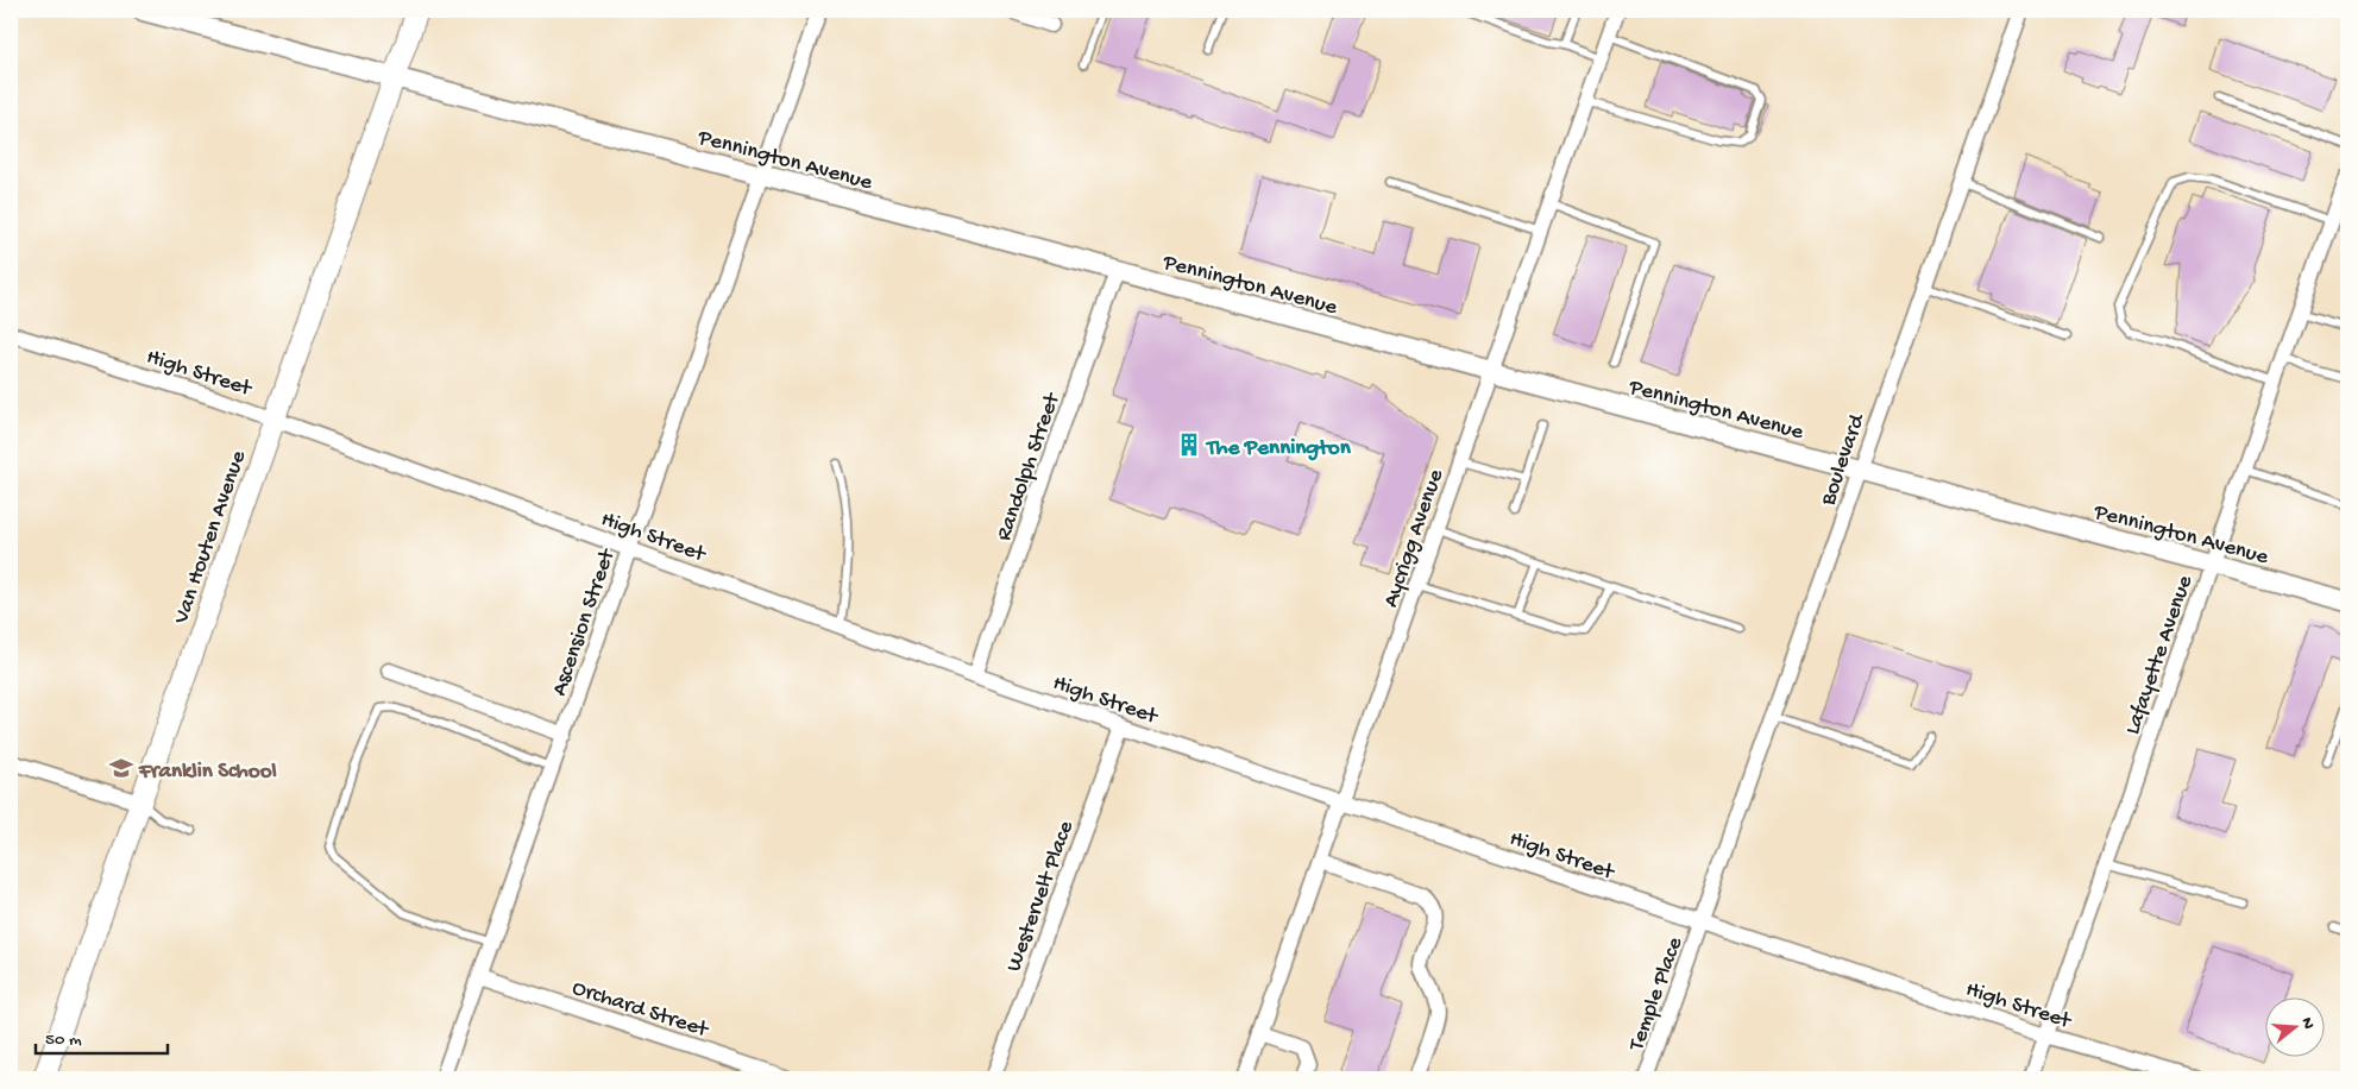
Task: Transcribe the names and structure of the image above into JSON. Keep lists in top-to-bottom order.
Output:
{
  "streets": {
    "main road": ["Van Houten Avenue"],
    "street": [
      "Pennington Avenue",
      "High Street",
      "Boulevard",
      "Randolph Street",
      "Aycrigg Avenue",
      "Ascension Street",
      "Lafayette Avenue",
      "Westervelt Place",
      "Temple Place",
      "Orchard Street"
    ]
  },
  "crossings": [
    ["Pennington Avenue", "Boulevard"],
    ["Pennington Avenue", "Randolph Street"],
    ["Pennington Avenue", "Van Houten Avenue"],
    ["Pennington Avenue", "Aycrigg Avenue"],
    ["Pennington Avenue", "Ascension Street"],
    ["Pennington Avenue", "Lafayette Avenue"],
    ["High Street", "Boulevard"],
    ["High Street", "Randolph Street"],
    ["High Street", "Van Houten Avenue"],
    ["High Street", "Aycrigg Avenue"],
    ["High Street", "Ascension Street"],
    ["High Street", "Lafayette Avenue"],
    ["High Street", "Westervelt Place"],
    ["High Street", "Temple Place"],
    ["Boulevard", "Temple Place"],
    ["Ascension Street", "Orchard Street"]
  ],
  "places": {
    "building": ["The Pennington"],
    "school or university": ["Franklin School"]
  },
  "scale_bar": "50 m",
  "north": "right"
}
